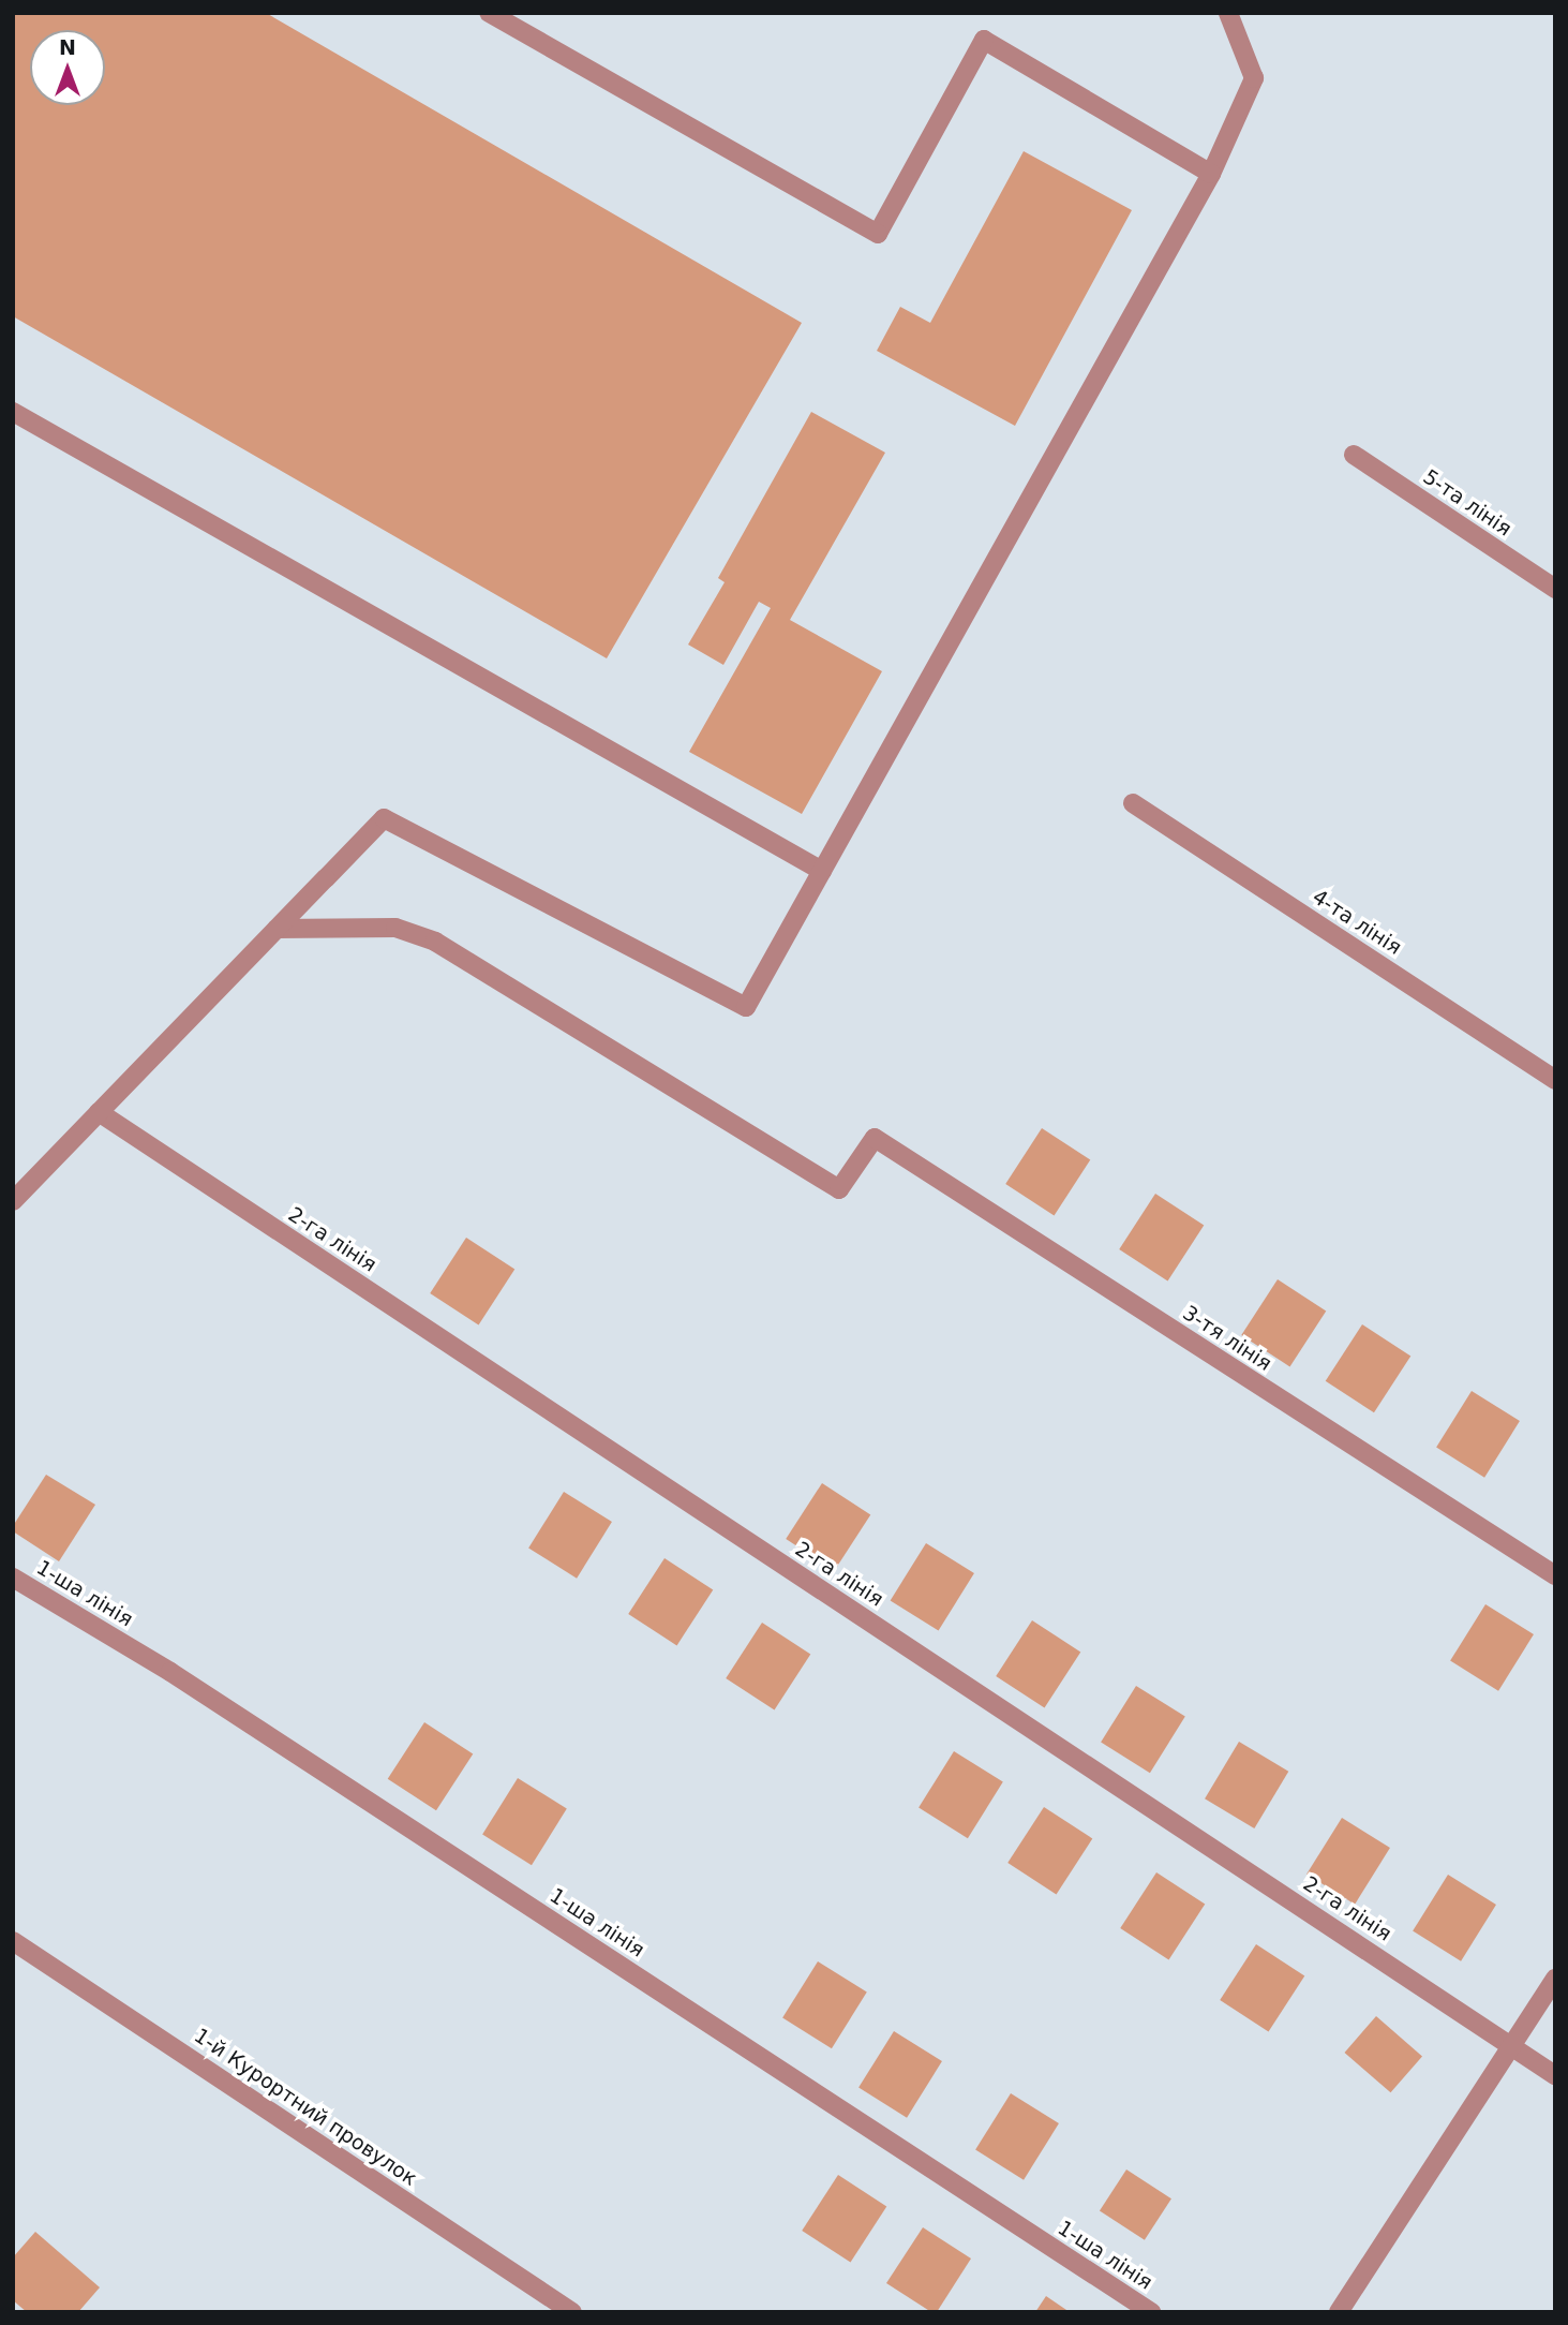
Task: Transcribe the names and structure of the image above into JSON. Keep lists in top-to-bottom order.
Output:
{
  "streets": {
    "street": [
      "5-та лінія",
      "4-та лінія",
      "2-га лінія",
      "3-тя лінія",
      "1-ша лінія",
      "1-й Курортний провулок"
    ]
  },
  "north": "top"
}
